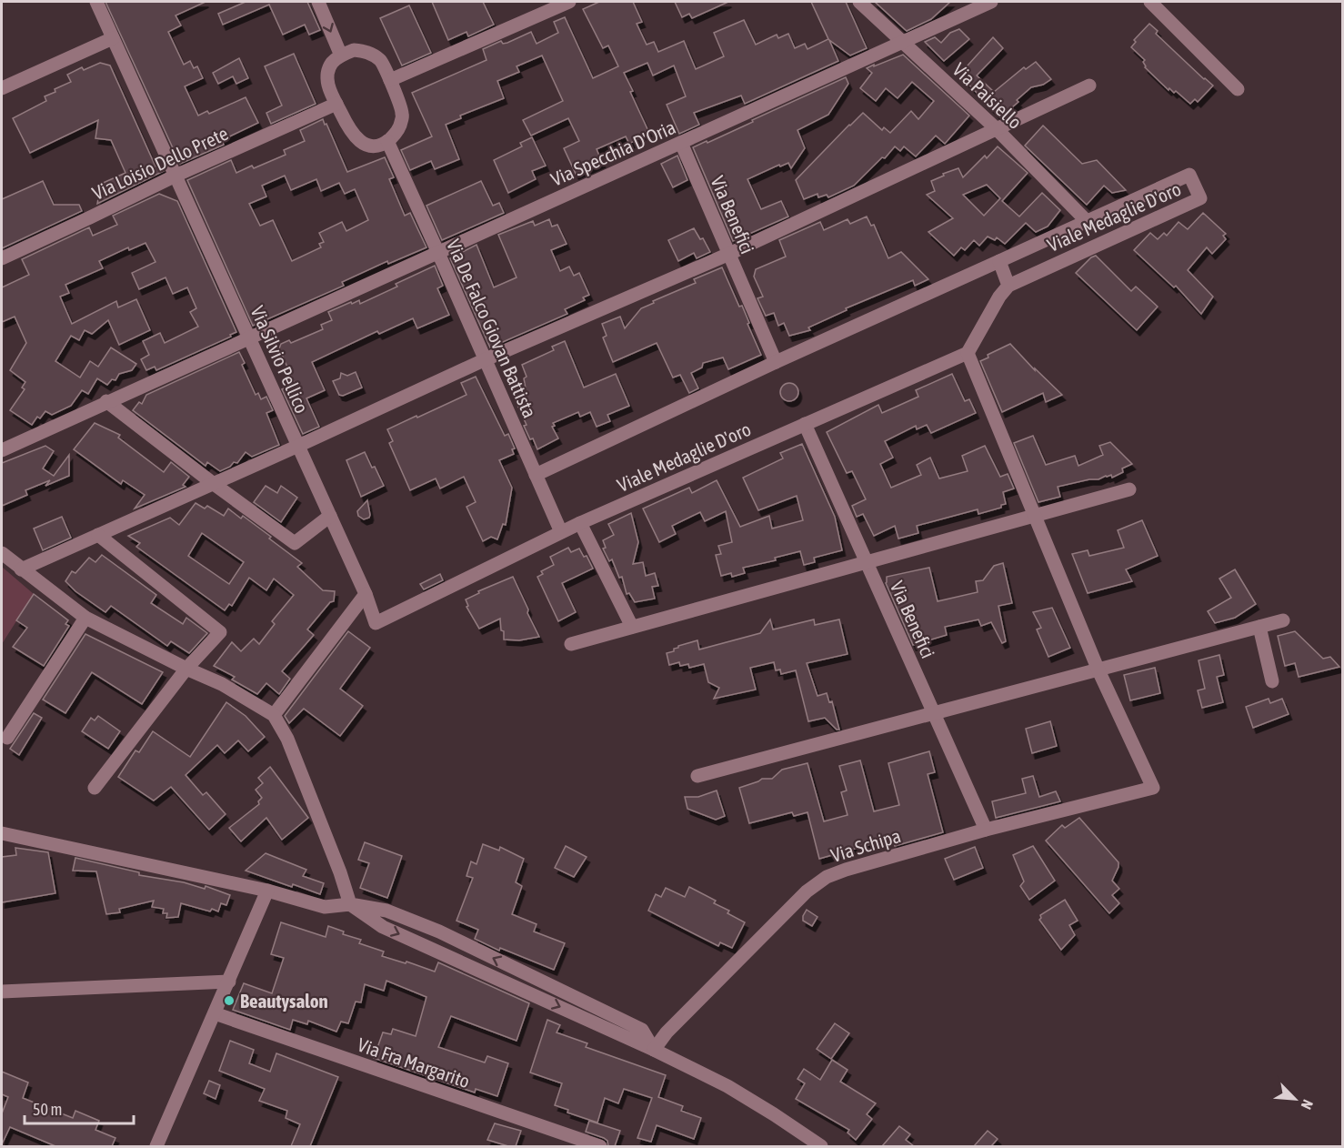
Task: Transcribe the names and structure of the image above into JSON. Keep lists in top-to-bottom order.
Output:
{
  "streets": {
    "street": [
      "Via Paisiello",
      "Via Specchia D'Oria",
      "Via Loisio Dello Prete",
      "Via Benefici",
      "Viale Medaglie D'oro",
      "Via De Falco Giovan Battista",
      "Via Silvio Pellico",
      "Via Schipa",
      "Via Fra Margarito"
    ]
  },
  "crossings": [
    ["Via Paisiello", "Via Specchia D'Oria"],
    ["Via Paisiello", "Viale Medaglie D'oro"],
    ["Via Specchia D'Oria", "Via Benefici"],
    ["Via Specchia D'Oria", "Via De Falco Giovan Battista"],
    ["Via Specchia D'Oria", "Via Silvio Pellico"],
    ["Via Loisio Dello Prete", "Via De Falco Giovan Battista"],
    ["Via Loisio Dello Prete", "Via Silvio Pellico"],
    ["Via Benefici", "Viale Medaglie D'oro"],
    ["Via Benefici", "Via Schipa"],
    ["Viale Medaglie D'oro", "Via De Falco Giovan Battista"],
    ["Viale Medaglie D'oro", "Via Silvio Pellico"]
  ],
  "places": ["Beautysalon"],
  "scale_bar": "50 m",
  "north": "bottom right"
}
